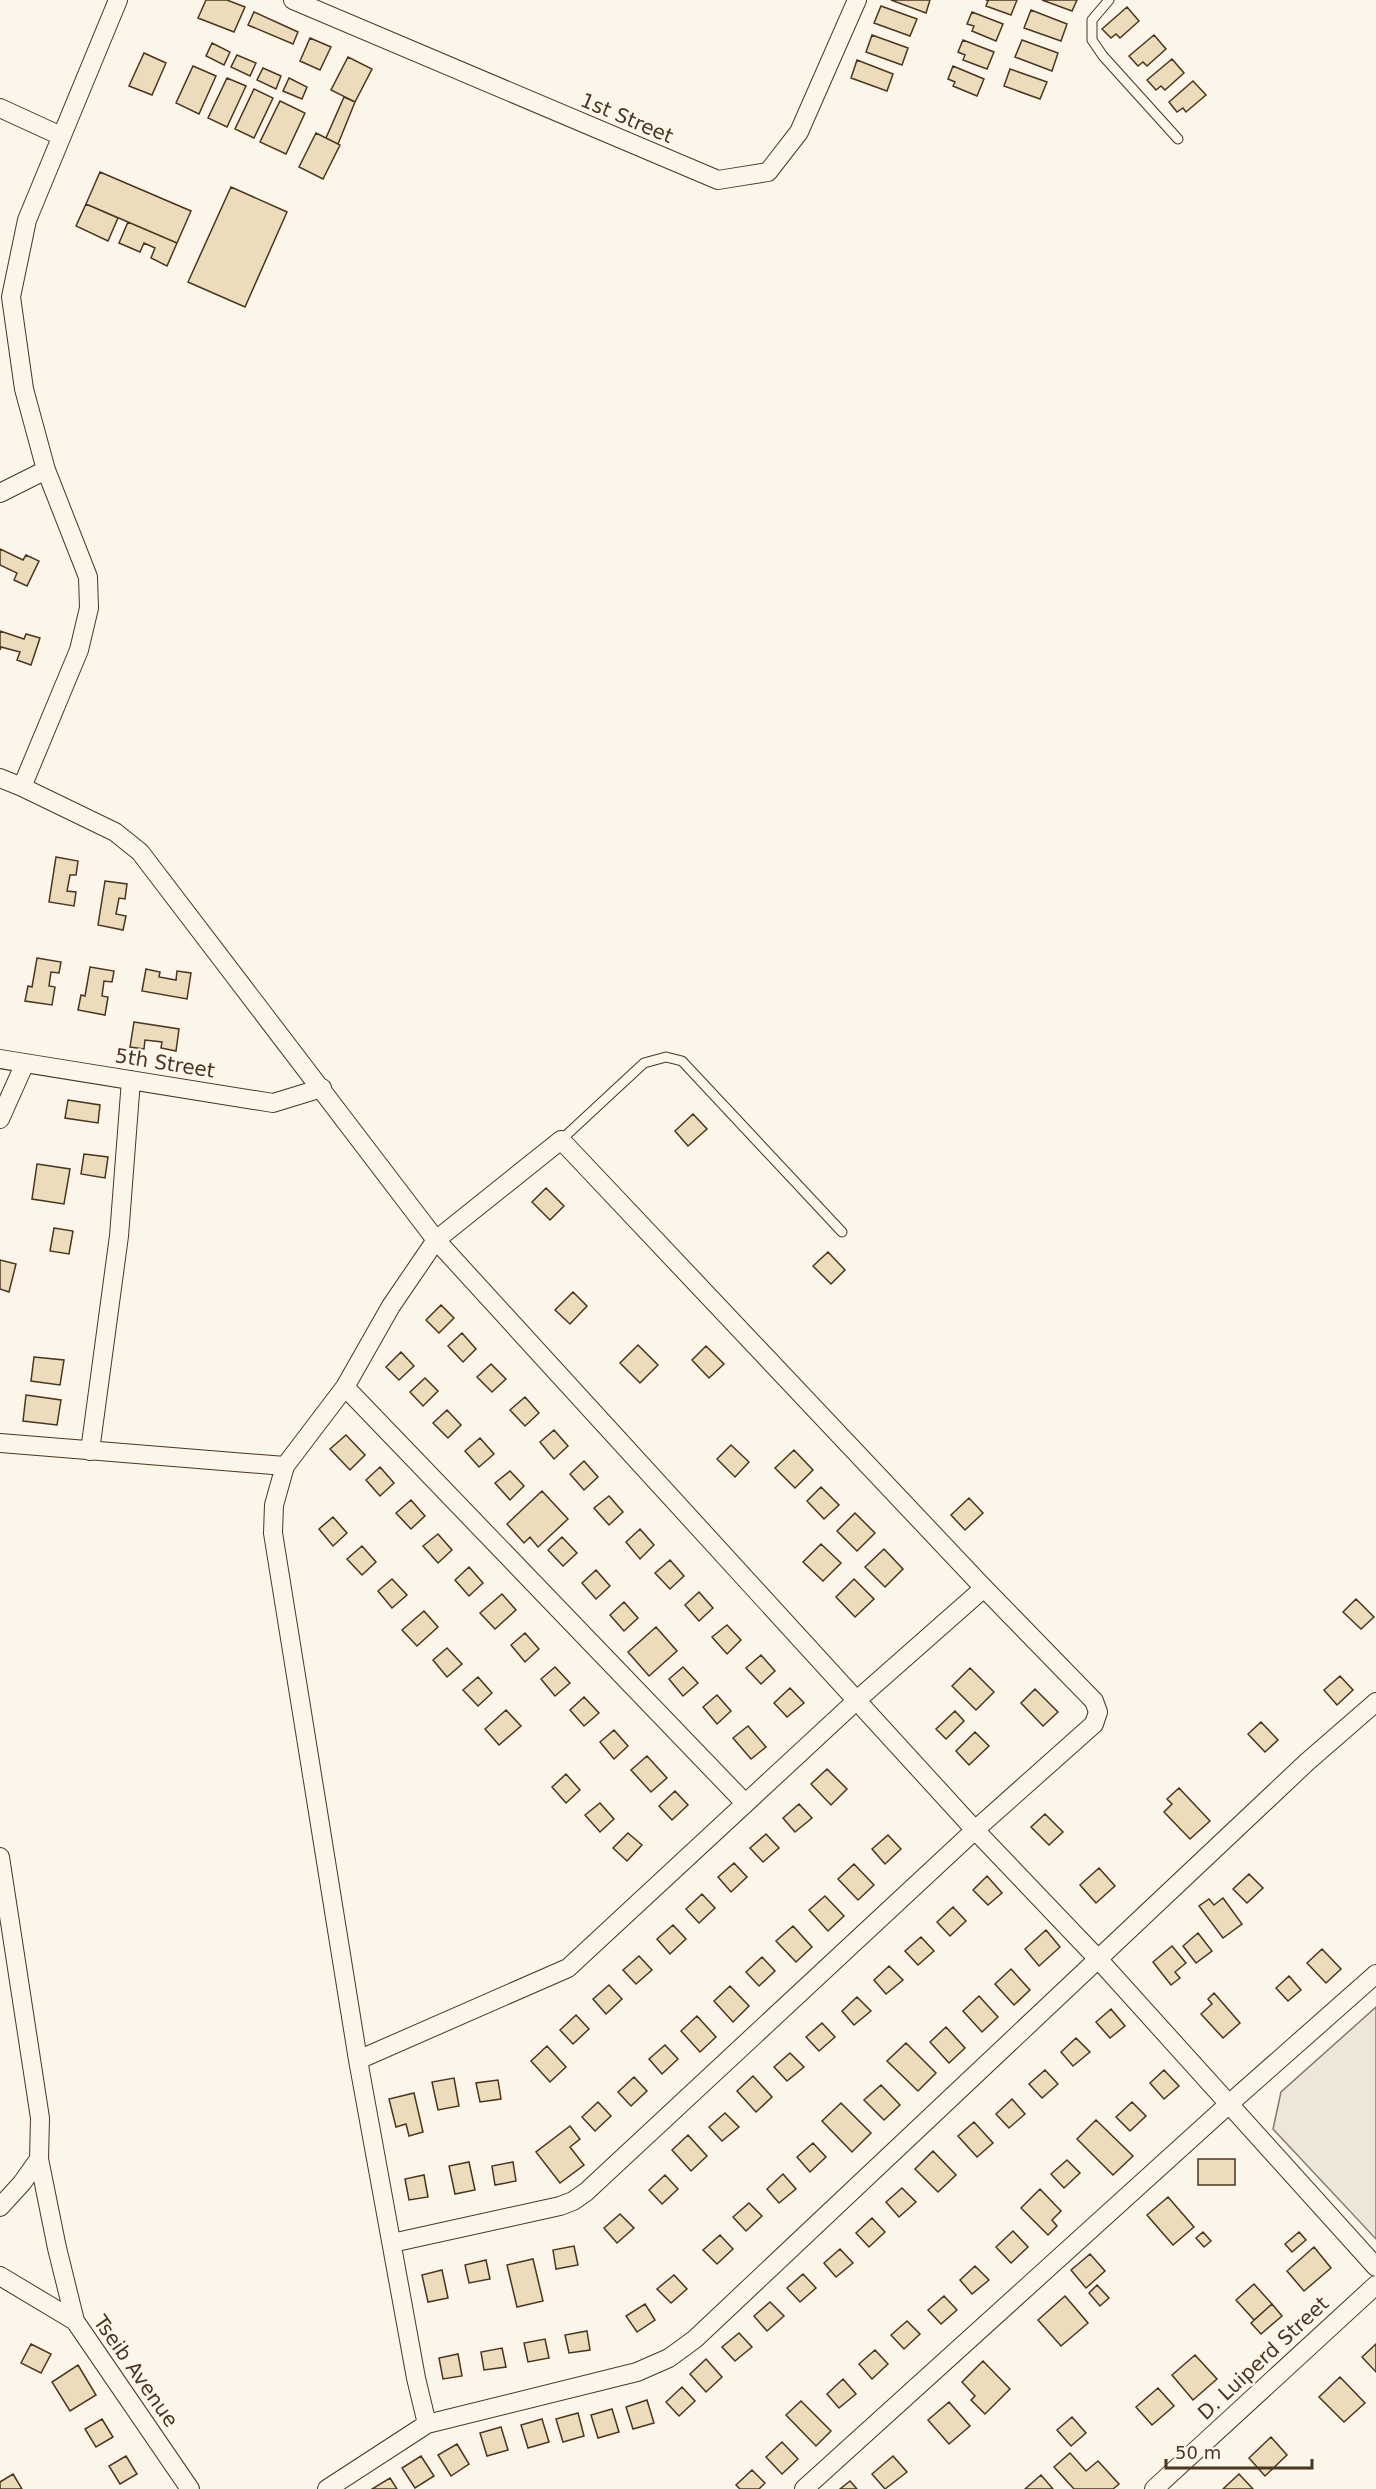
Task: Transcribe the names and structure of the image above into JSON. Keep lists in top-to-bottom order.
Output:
{
  "streets": {
    "street": [
      "1st Street",
      "5th Street",
      "D. Luiperd Street",
      "Tseib Avenue"
    ]
  },
  "scale_bar": "50 m"
}
